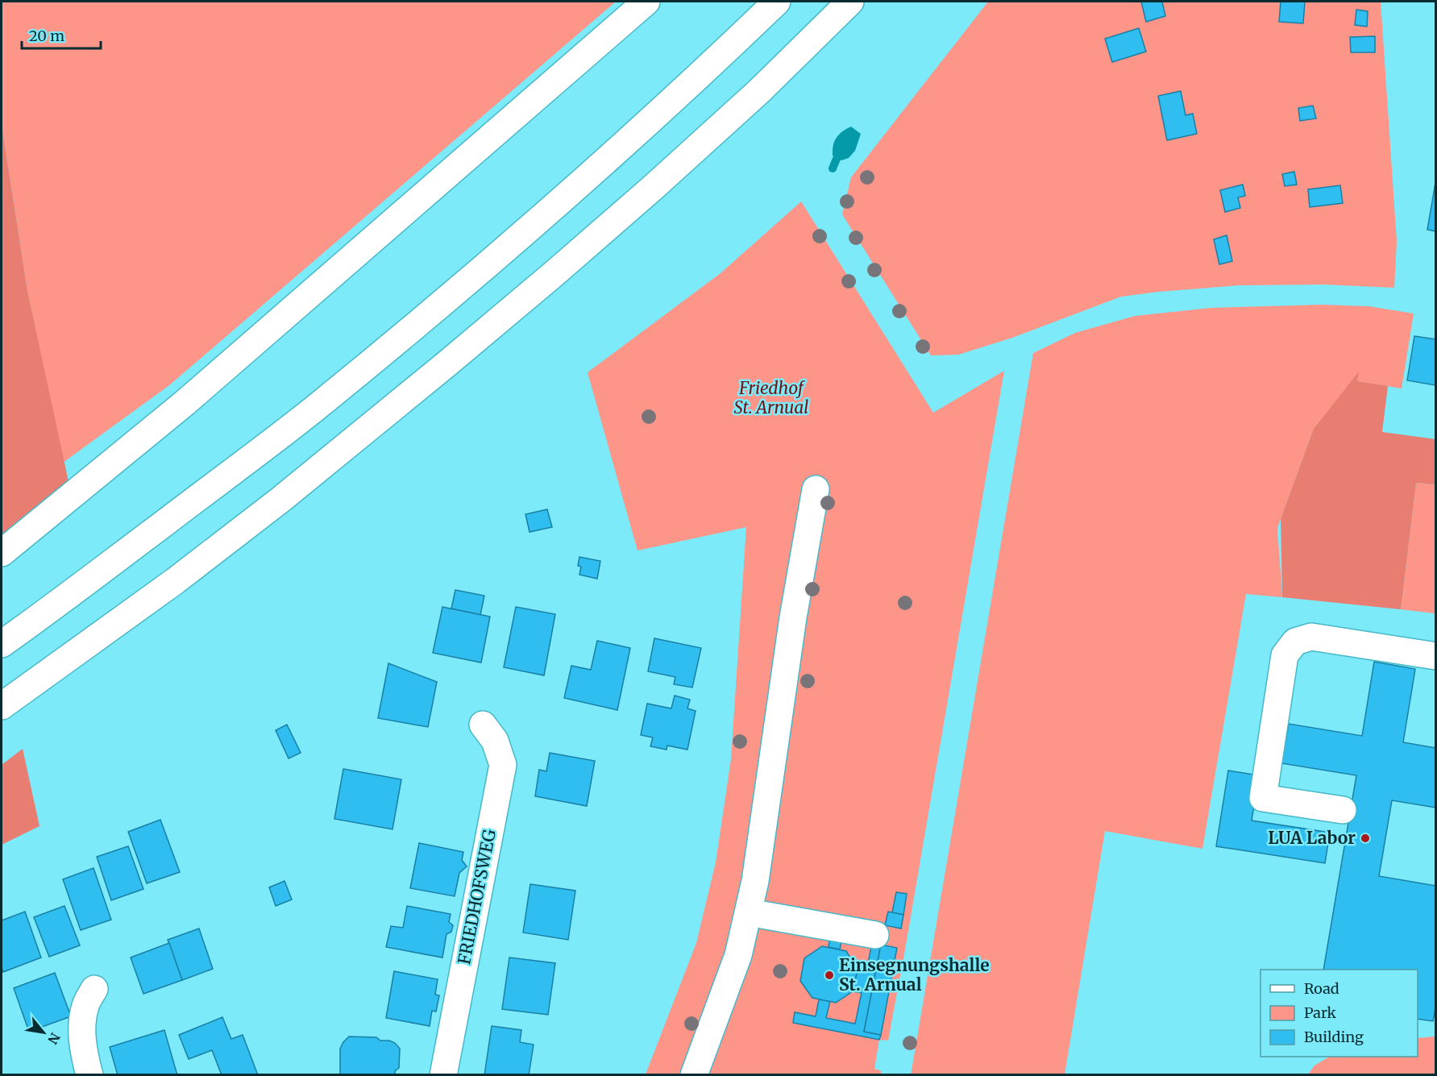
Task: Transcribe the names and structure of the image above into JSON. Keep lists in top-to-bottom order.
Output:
{
  "streets": {
    "main road": ["FRIEDHOFSWEG"]
  },
  "parks": ["Friedhof St. Arnual"],
  "places": ["LUA Labor", "Einsegnungshalle St. Arnual"],
  "legend": ["Road", "Park", "Building"],
  "scale_bar": "20 m",
  "north": "bottom right"
}
